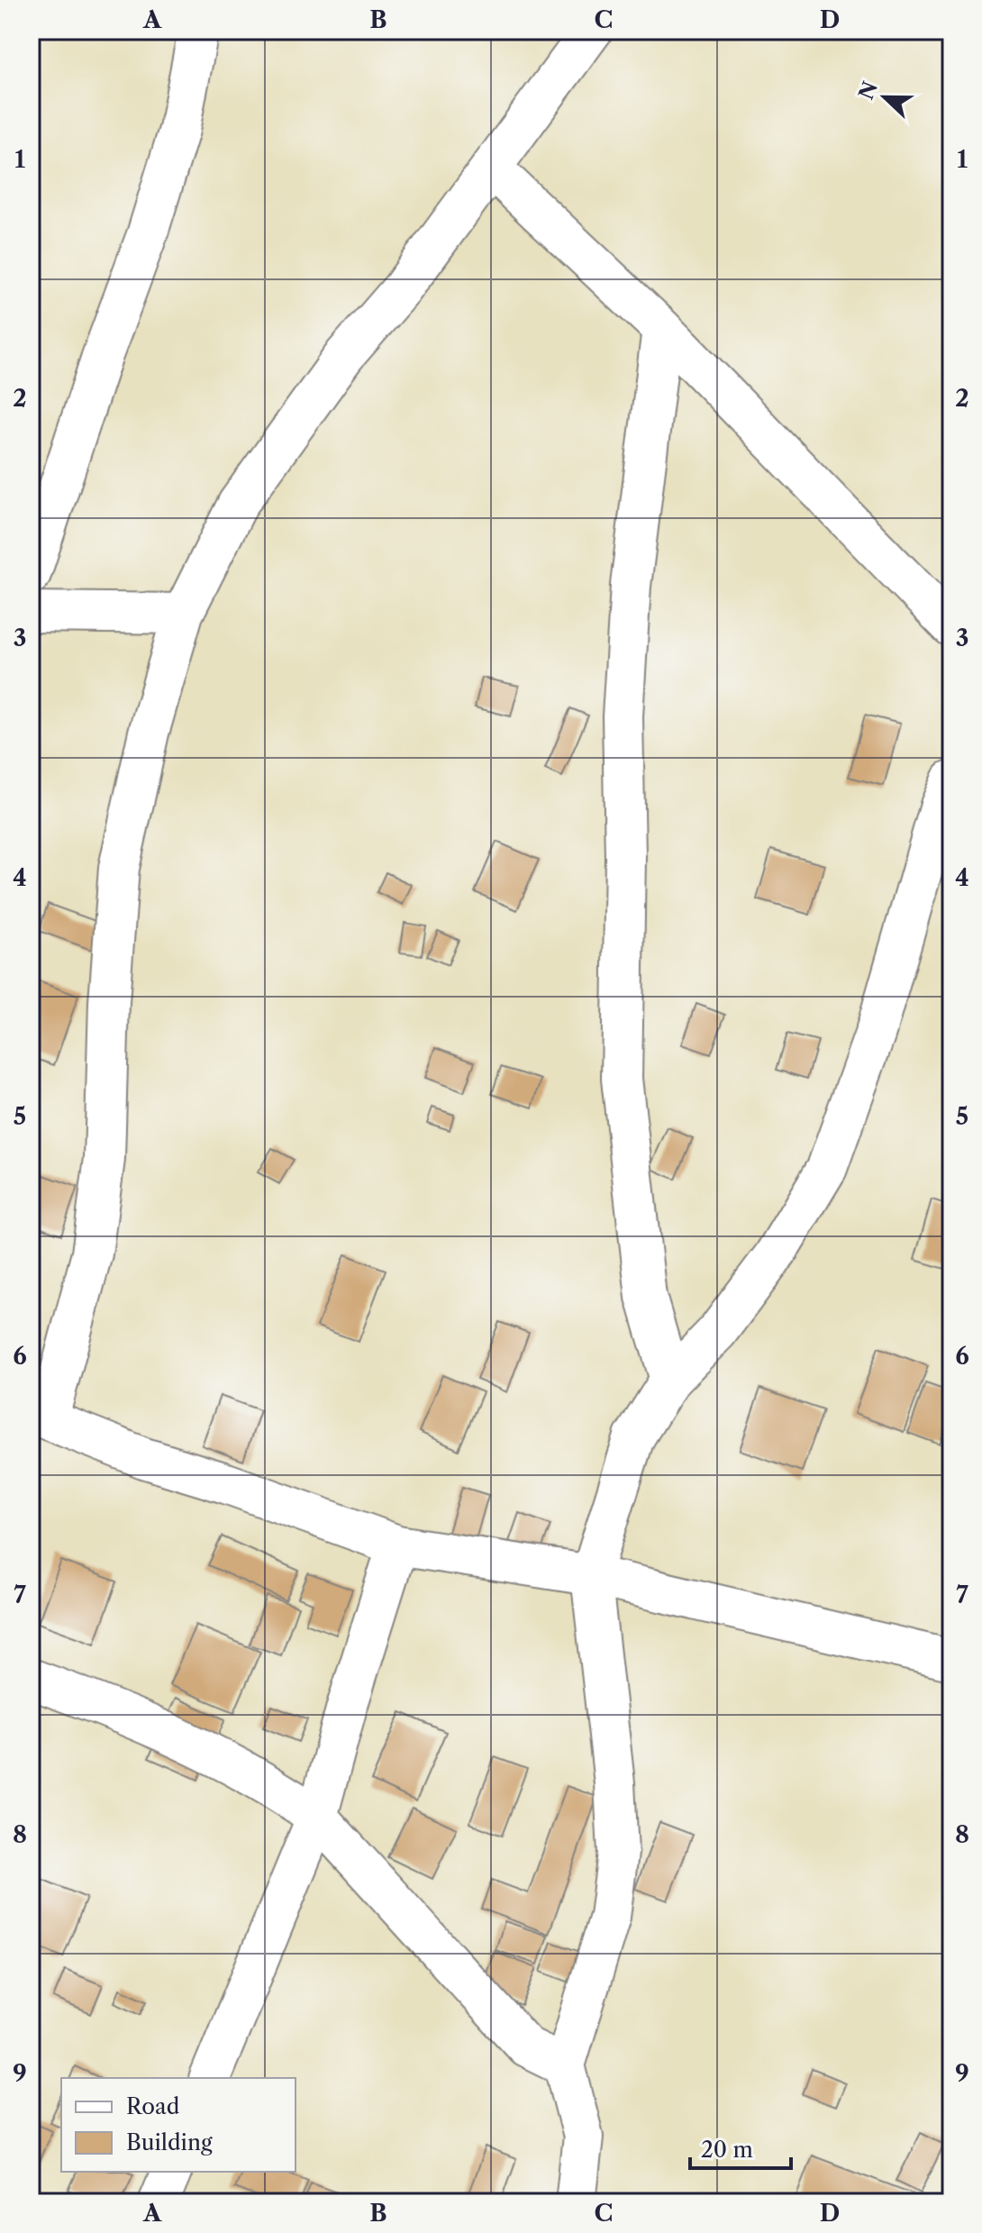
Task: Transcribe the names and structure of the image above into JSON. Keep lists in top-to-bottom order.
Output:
{
  "legend": ["Road", "Building"],
  "scale_bar": "20 m",
  "north": "left",
  "grid": {
    "columns": [
      "A",
      "B",
      "C",
      "D"
    ],
    "rows": [
      "1",
      "2",
      "3",
      "4",
      "5",
      "6",
      "7",
      "8",
      "9"
    ]
  }
}
